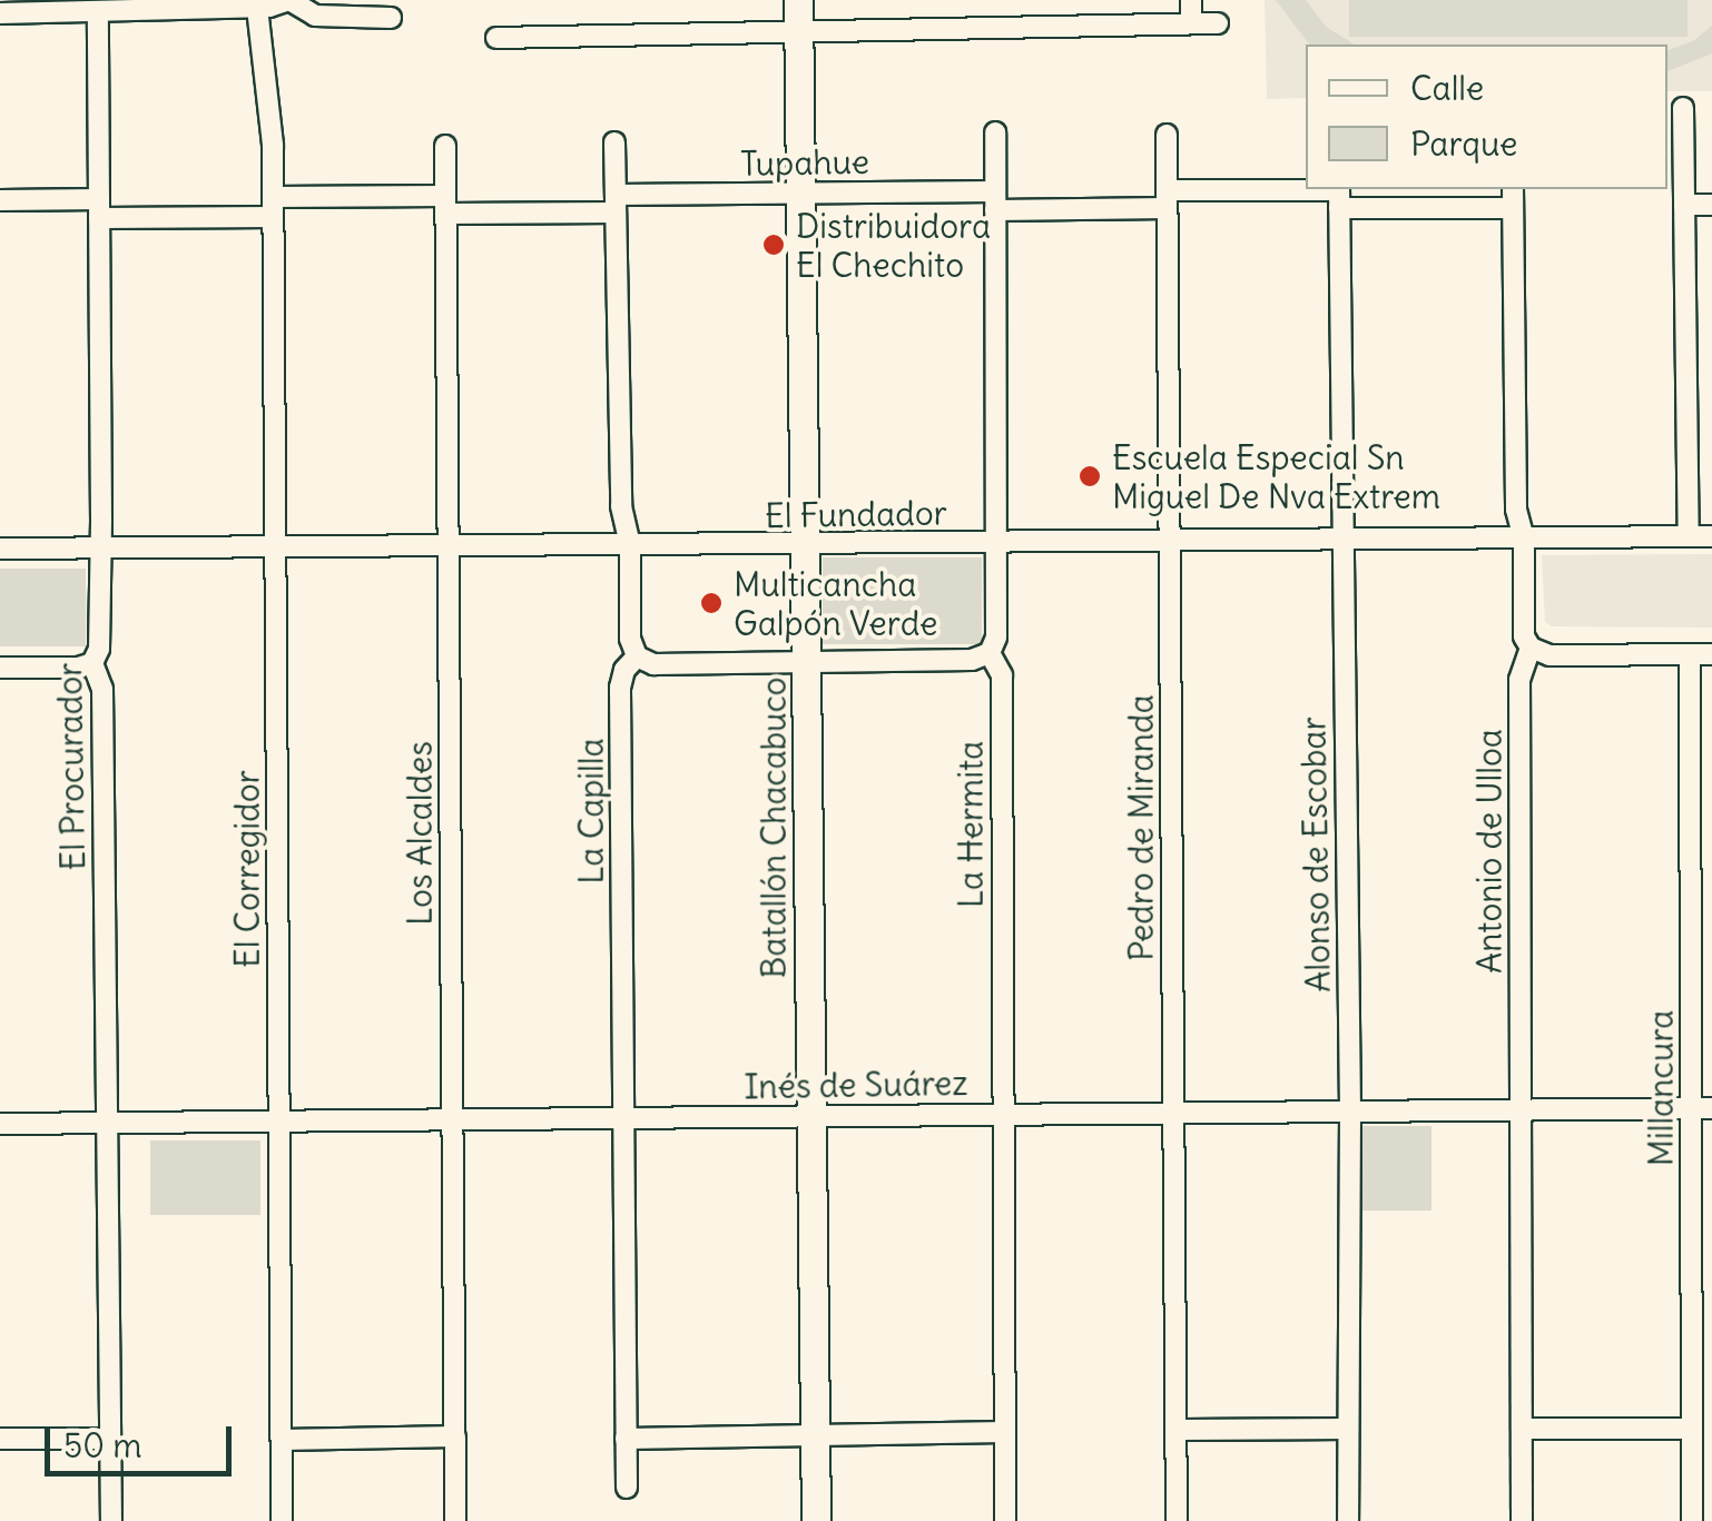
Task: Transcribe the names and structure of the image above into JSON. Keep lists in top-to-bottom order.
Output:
{
  "streets": {
    "street": [
      "Tupahue",
      "El Fundador",
      "El Procurador",
      "La Capilla",
      "La Hermita",
      "Batallón Chacabuco",
      "Pedro de Miranda",
      "Los Alcaldes",
      "Antonio de Ulloa",
      "Alonso de Escobar",
      "El Corregidor",
      "Inés de Suárez",
      "Millancura"
    ]
  },
  "crossings": [
    ["Tupahue", "El Procurador"],
    ["Tupahue", "La Capilla"],
    ["Tupahue", "La Hermita"],
    ["Tupahue", "Batallón Chacabuco"],
    ["Tupahue", "Pedro de Miranda"],
    ["Tupahue", "Los Alcaldes"],
    ["Tupahue", "Antonio de Ulloa"],
    ["Tupahue", "Alonso de Escobar"],
    ["Tupahue", "El Corregidor"],
    ["El Fundador", "El Procurador"],
    ["El Fundador", "La Capilla"],
    ["El Fundador", "La Hermita"],
    ["El Fundador", "Batallón Chacabuco"],
    ["El Fundador", "Pedro de Miranda"],
    ["El Fundador", "Los Alcaldes"],
    ["El Fundador", "Antonio de Ulloa"],
    ["El Fundador", "Alonso de Escobar"],
    ["El Fundador", "El Corregidor"],
    ["El Procurador", "Inés de Suárez"],
    ["La Capilla", "Inés de Suárez"],
    ["La Hermita", "Inés de Suárez"],
    ["Batallón Chacabuco", "Inés de Suárez"],
    ["Pedro de Miranda", "Inés de Suárez"],
    ["Los Alcaldes", "Inés de Suárez"],
    ["Antonio de Ulloa", "Inés de Suárez"],
    ["Alonso de Escobar", "Inés de Suárez"],
    ["El Corregidor", "Inés de Suárez"],
    ["Inés de Suárez", "Millancura"]
  ],
  "places": ["Distribuidora El Chechito", "Escuela Especial Sn Miguel De Nva Extrem", "Multicancha Galpón Verde"],
  "legend": ["Calle", "Parque"],
  "scale_bar": "50 m"
}
